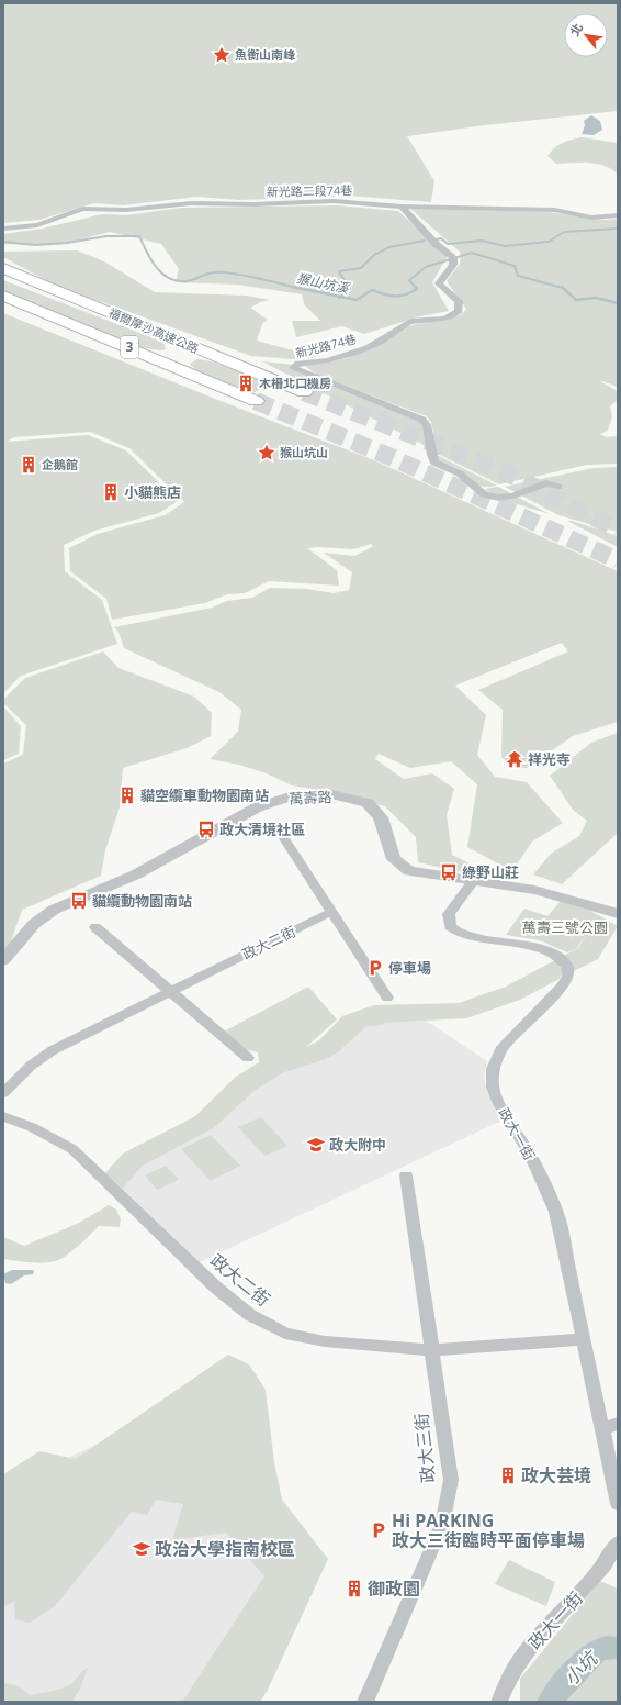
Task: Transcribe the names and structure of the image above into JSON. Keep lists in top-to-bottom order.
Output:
{
  "streets": {
    "highway": ["福爾摩沙高速公路", "3"],
    "street": [
      "新光路二段74巷",
      "新光路74巷",
      "萬壽路",
      "政大二街",
      "政大一街",
      "政大三街"
    ]
  },
  "crossings": [
    ["新光路二段74巷", "新光路74巷"],
    ["萬壽路", "政大一街"],
    ["政大二街", "政大一街"],
    ["政大二街", "政大三街"]
  ],
  "water": ["猴山坑溪", "小坑"],
  "parks": ["萬壽三號公園"],
  "places": {
    "place": ["魚衡山南峰", "猴山坑山"],
    "building": [
      "木柵北口機房",
      "企鵝館",
      "小貓熊店",
      "貓空纜車動物園南站",
      "政大芸境",
      "御政園"
    ],
    "temple": ["祥光寺"],
    "bus stop": ["政大清境社區", "綠野山莊", "貓纜動物園南站"],
    "parking": ["停車場", "Hi PARKING 政大三街臨時平面停車場"],
    "school or university": ["政大附中", "政治大學指南校區"]
  },
  "north": "top left"
}
